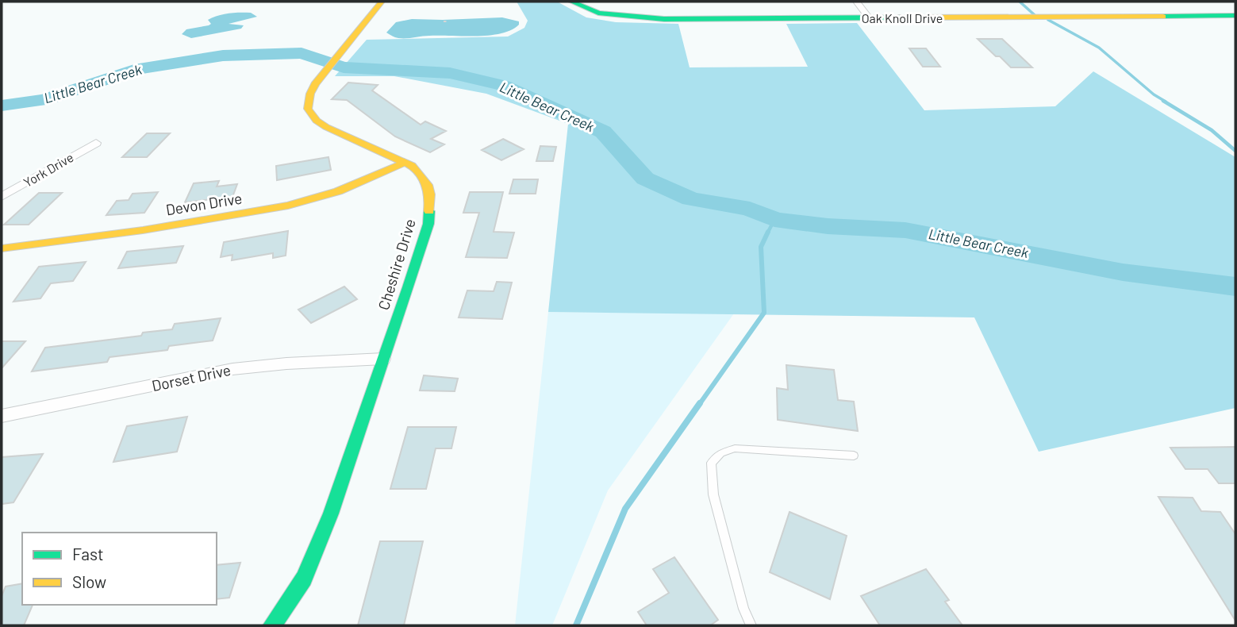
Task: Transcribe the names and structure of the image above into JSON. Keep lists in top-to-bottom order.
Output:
{
  "streets": {
    "street": [
      "Oak Knoll Drive",
      "York Drive",
      "Devon Drive",
      "Cheshire Drive",
      "Dorset Drive"
    ]
  },
  "crossings": [
    ["Devon Drive", "Cheshire Drive"],
    ["Cheshire Drive", "Dorset Drive"]
  ],
  "water": ["Little Bear Creek"],
  "legend": ["Fast", "Slow"]
}
